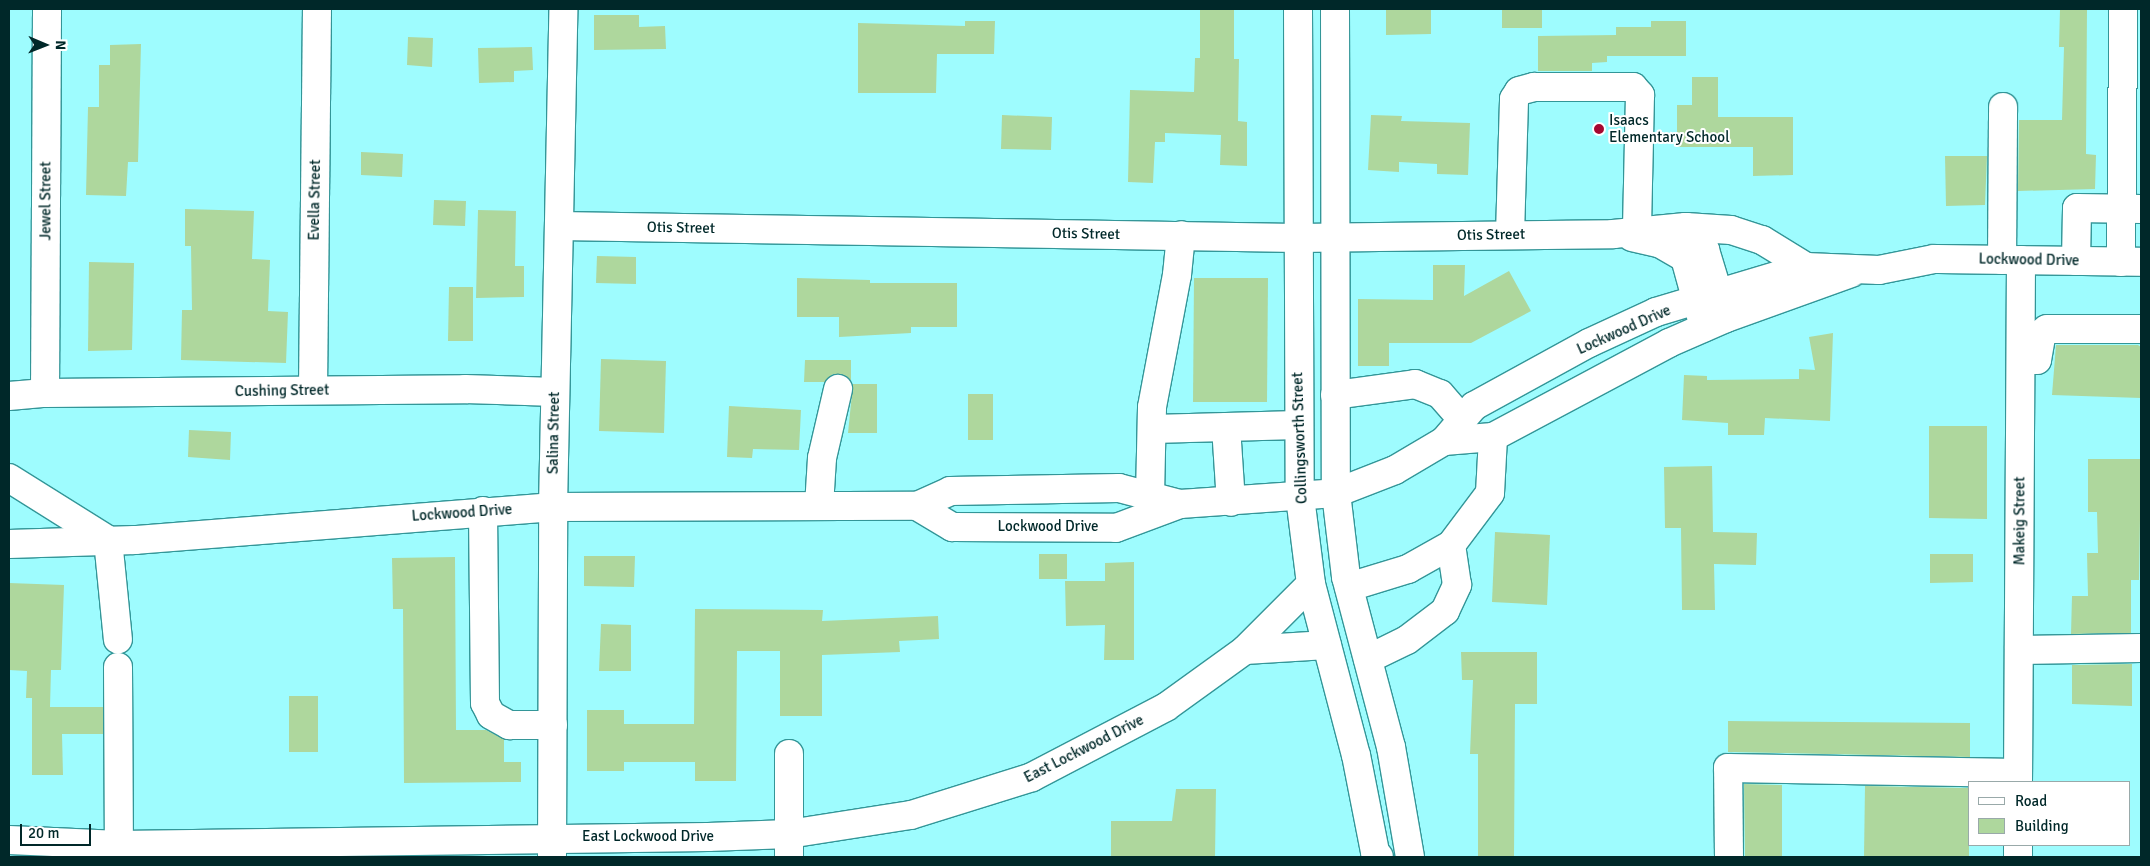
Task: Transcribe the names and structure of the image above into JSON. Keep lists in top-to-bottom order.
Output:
{
  "streets": {
    "street": [
      "Evella Street",
      "Jewel Street",
      "Otis Street",
      "Lockwood Drive",
      "Cushing Street",
      "Salina Street",
      "Collingsworth Street",
      "Makeig Street",
      "East Lockwood Drive"
    ]
  },
  "crossings": [
    ["Evella Street", "Cushing Street"],
    ["Jewel Street", "Cushing Street"],
    ["Otis Street", "Lockwood Drive"],
    ["Otis Street", "Salina Street"],
    ["Otis Street", "Collingsworth Street"],
    ["Lockwood Drive", "Salina Street"],
    ["Lockwood Drive", "Collingsworth Street"],
    ["Lockwood Drive", "Makeig Street"],
    ["Cushing Street", "Salina Street"],
    ["Salina Street", "East Lockwood Drive"],
    ["Collingsworth Street", "East Lockwood Drive"]
  ],
  "places": ["Isaacs Elementary School"],
  "legend": ["Road", "Building"],
  "scale_bar": "20 m",
  "north": "right"
}
